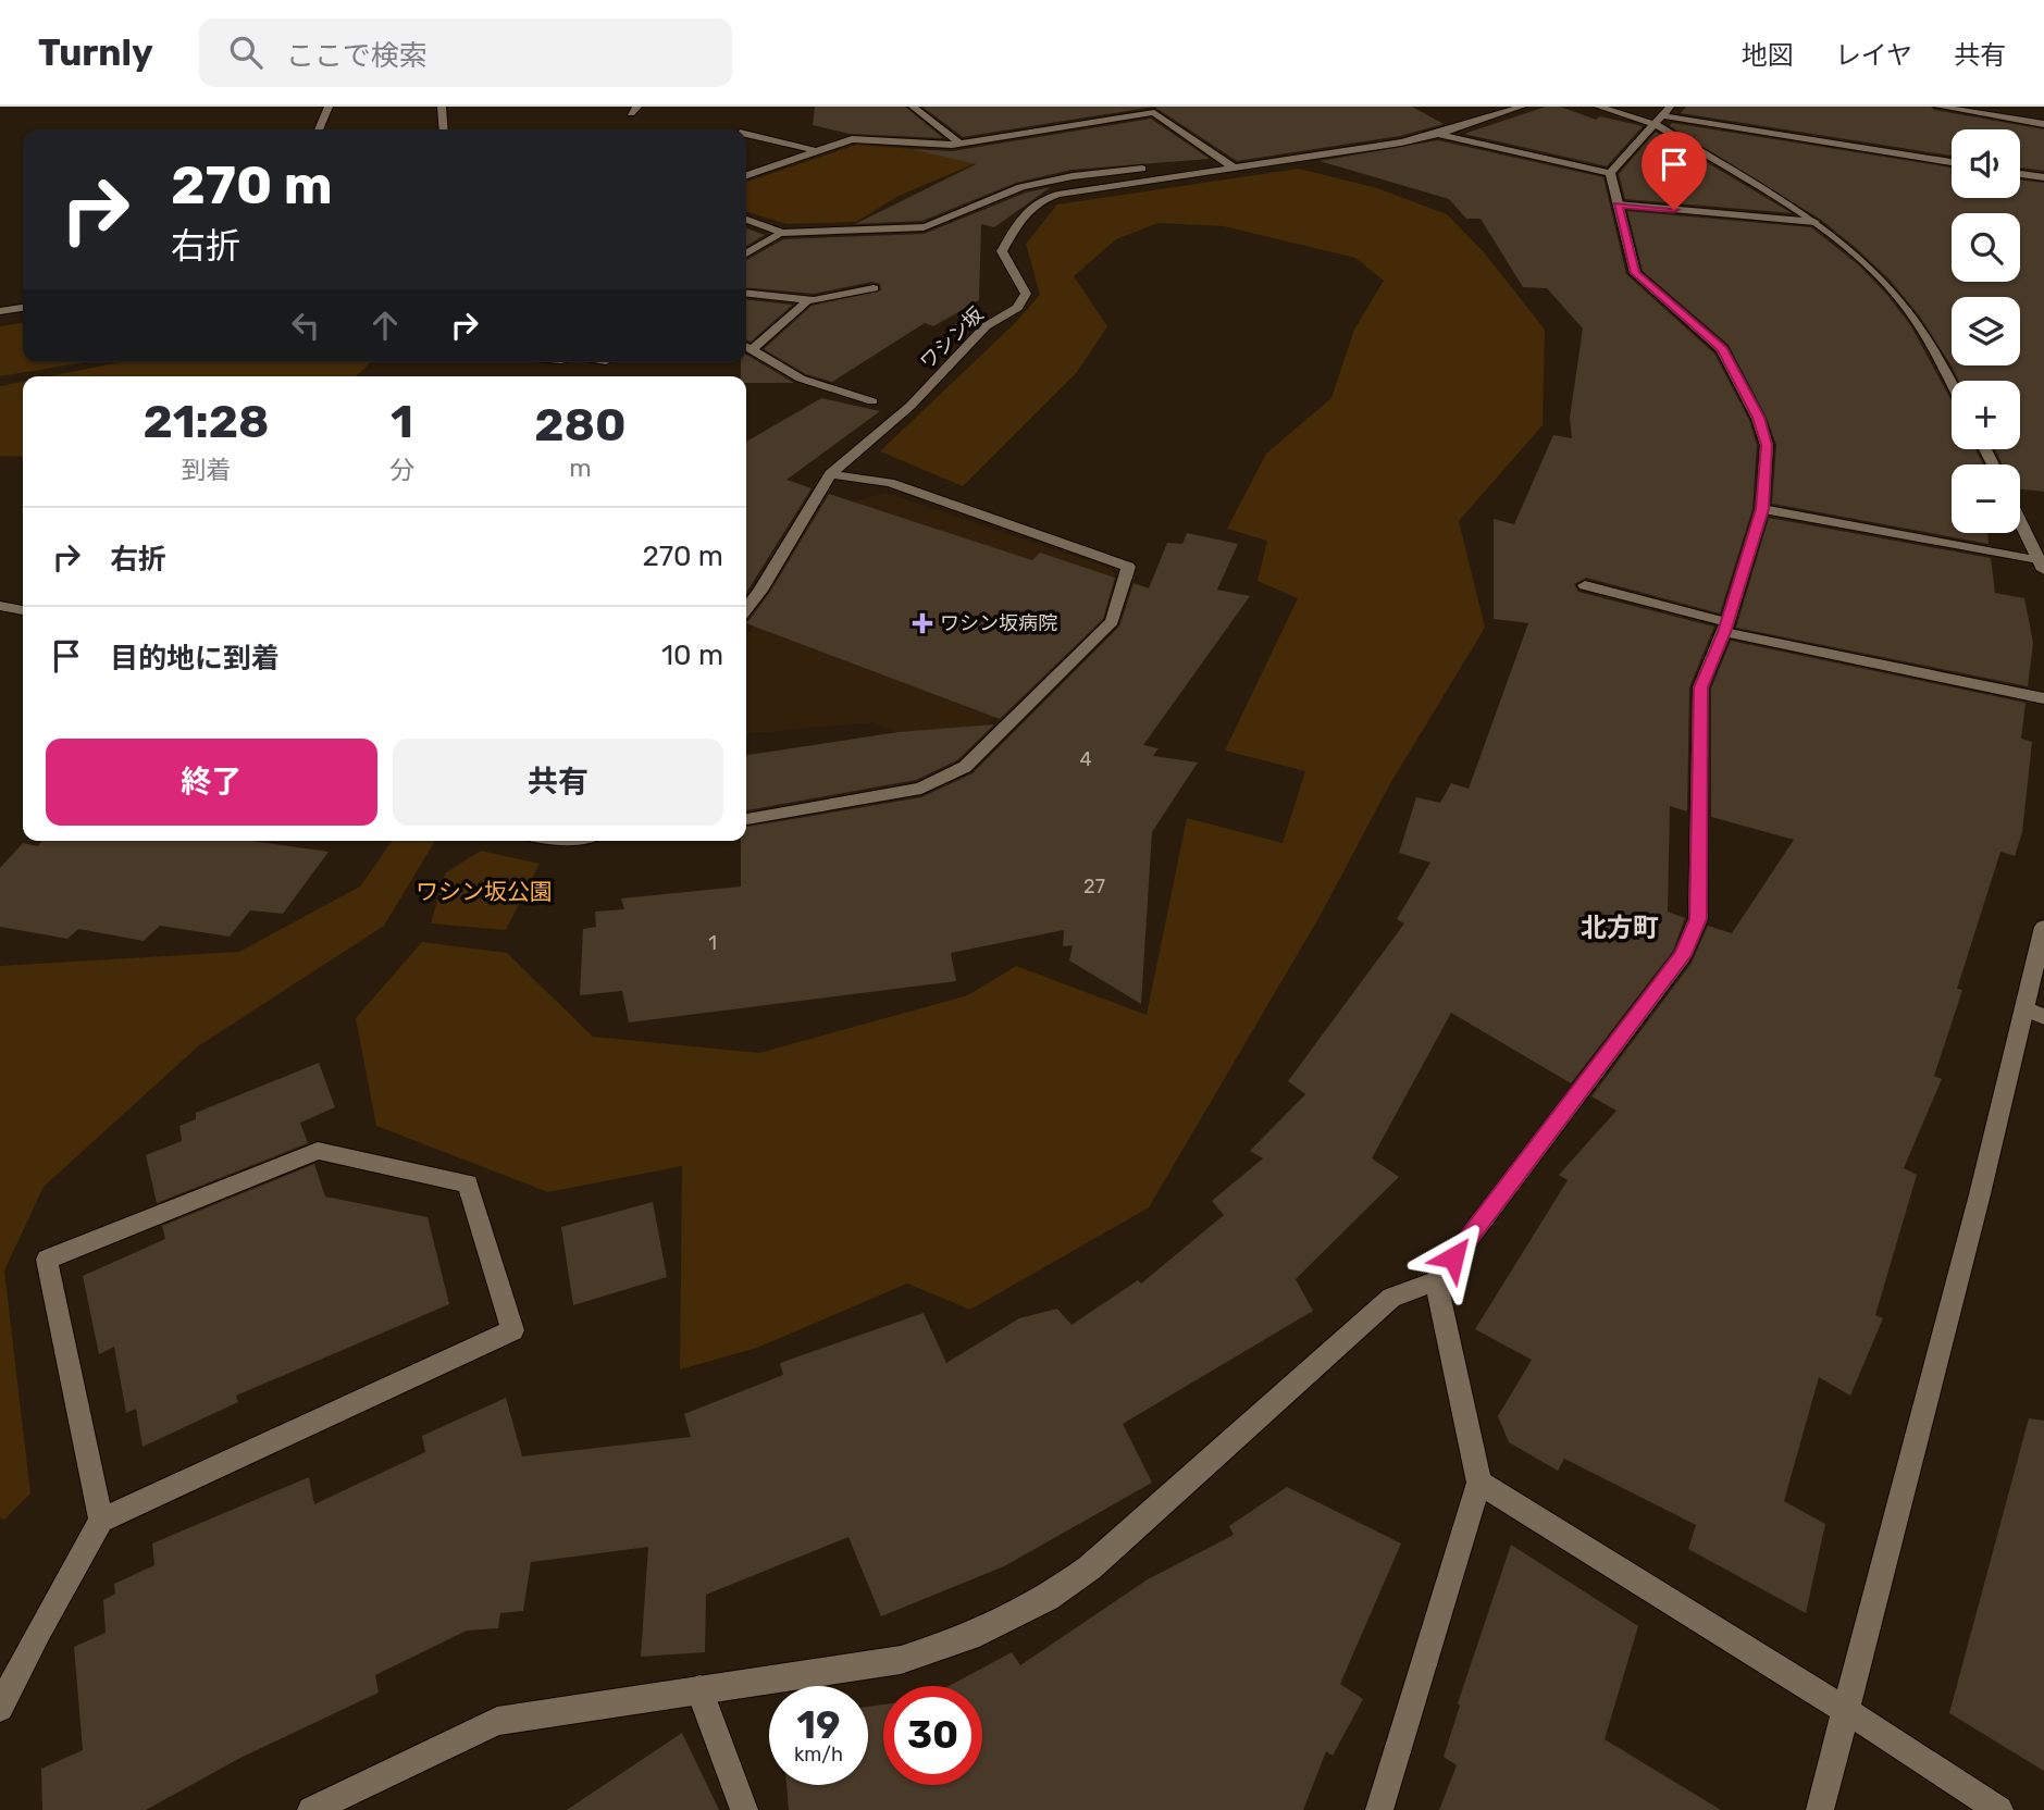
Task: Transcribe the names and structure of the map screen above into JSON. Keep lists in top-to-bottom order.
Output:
{
  "streets": {
    "street": ["ワシン坂"]
  },
  "districts": ["北方町"],
  "parks": ["ワシン坂公園"],
  "places": {
    "health": ["ワシン坂病院"]
  },
  "house_numbers": ["4", "27", "1"],
  "page": {
    "header": "Turnly",
    "search": "ここで検索",
    "nav": ["地図", "レイヤ", "共有"],
    "map_buttons": ["+", "−"],
    "turn": ["270 m", "右折"],
    "eta": [
      "21:28",
      "到着",
      "1",
      "分",
      "280",
      "m"
    ],
    "list": [
      {
        "name": "右折",
        "value": "270 m"
      },
      {
        "name": "目的地に到着",
        "value": "10 m"
      }
    ],
    "buttons": ["終了", "共有"],
    "speed": "19 km/h",
    "limit": "30"
  }
}
